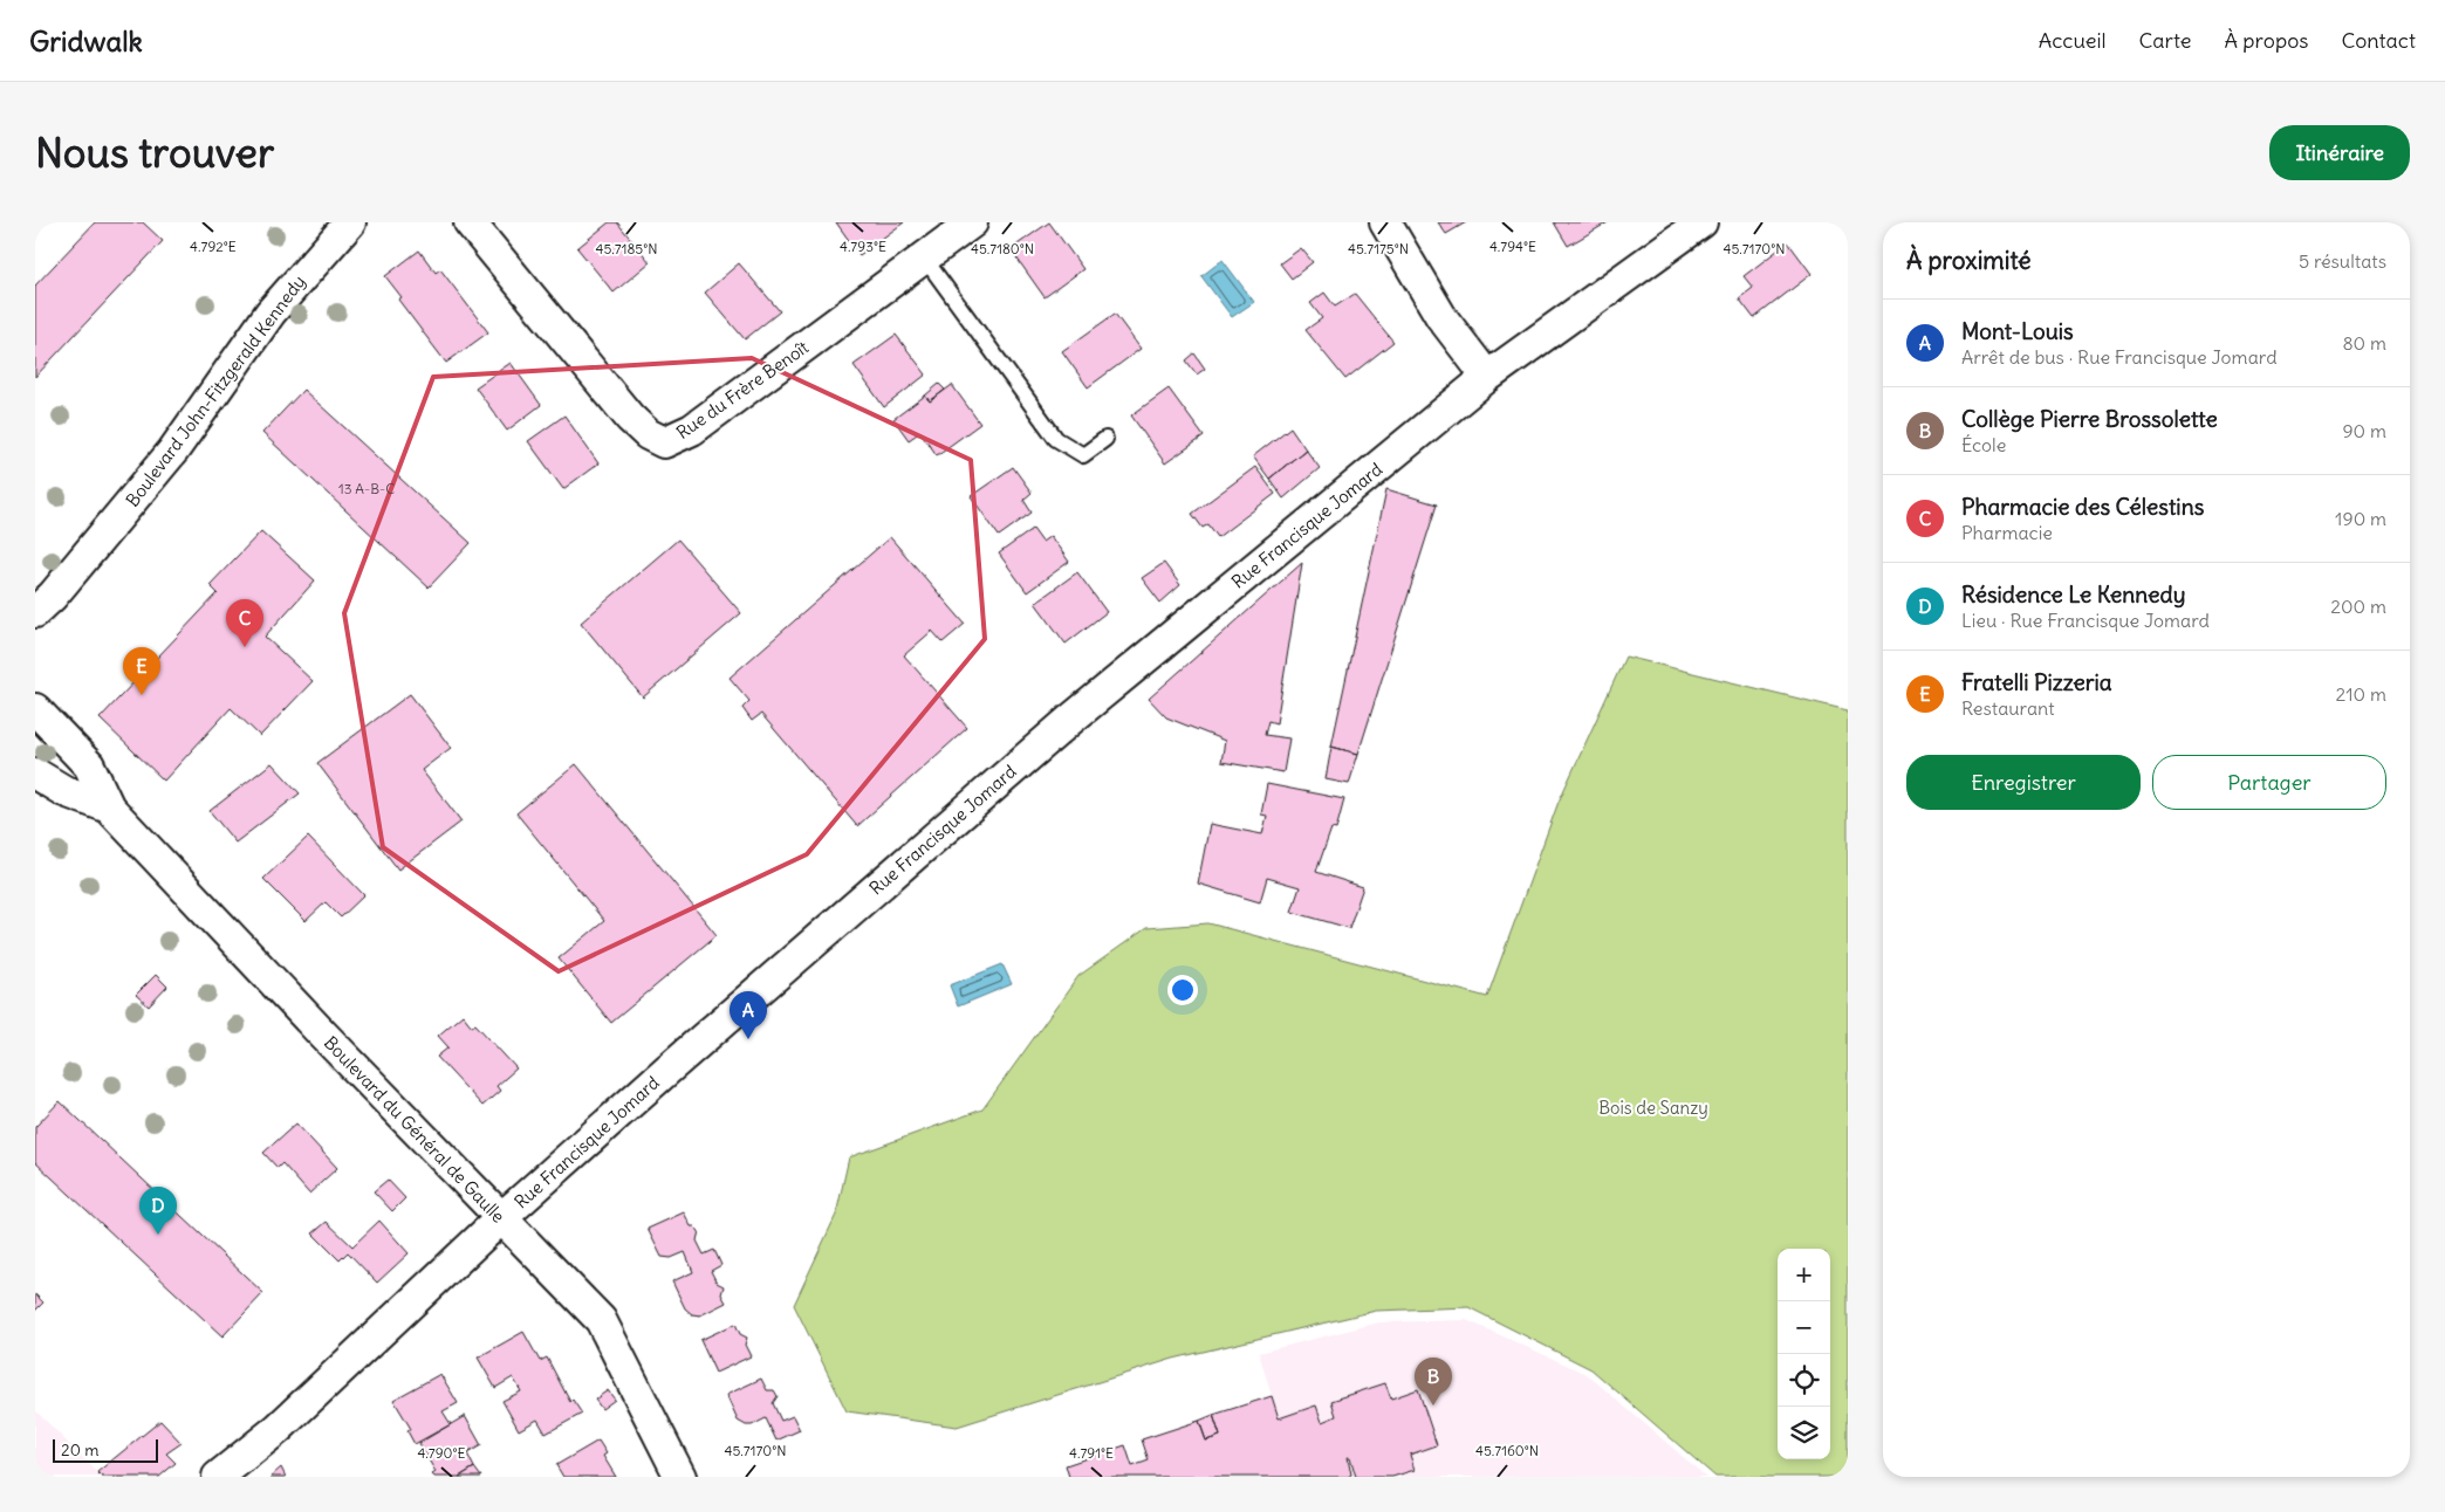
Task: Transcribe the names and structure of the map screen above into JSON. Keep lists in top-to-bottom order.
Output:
{
  "streets": {
    "street": [
      "Rue du Frère Benoît",
      "Boulevard John-Fitzgerald Kennedy",
      "Rue Francisque Jomard",
      "Boulevard du Général de Gaulle"
    ]
  },
  "crossings": [
    ["Rue Francisque Jomard", "Boulevard du Général de Gaulle"]
  ],
  "parks": ["Bois de Sanzy"],
  "house_numbers": ["13 A-B-C"],
  "scale_bar": "20 m",
  "page": {
    "header": "Gridwalk",
    "nav": [
      "Accueil",
      "Carte",
      "À propos",
      "Contact"
    ],
    "buttons": [
      "Itinéraire",
      ["Enregistrer", "Partager"]
    ],
    "title": "Nous trouver",
    "heading": ["À proximité", "5 résultats"],
    "list": [
      {
        "mark": "A",
        "name": "Mont-Louis",
        "note": "Arrêt de bus · Rue Francisque Jomard",
        "value": "80 m"
      },
      {
        "mark": "B",
        "name": "Collège Pierre Brossolette",
        "note": "École",
        "value": "90 m"
      },
      {
        "mark": "C",
        "name": "Pharmacie des Célestins",
        "note": "Pharmacie",
        "value": "190 m"
      },
      {
        "mark": "D",
        "name": "Résidence Le Kennedy",
        "note": "Lieu · Rue Francisque Jomard",
        "value": "200 m"
      },
      {
        "mark": "E",
        "name": "Fratelli Pizzeria",
        "note": "Restaurant",
        "value": "210 m"
      }
    ],
    "pins": [
      "C",
      "E",
      "A",
      "D",
      "B"
    ],
    "map_buttons": ["+", "−"],
    "scale": "20 m"
  },
  "coordinates": [
    "4.792°E",
    "4.793°E",
    "4.794°E",
    "45.7185°N",
    "45.7180°N",
    "45.7175°N",
    "45.7170°N",
    "45.7160°N",
    "4.790°E",
    "4.791°E"
  ]
}
